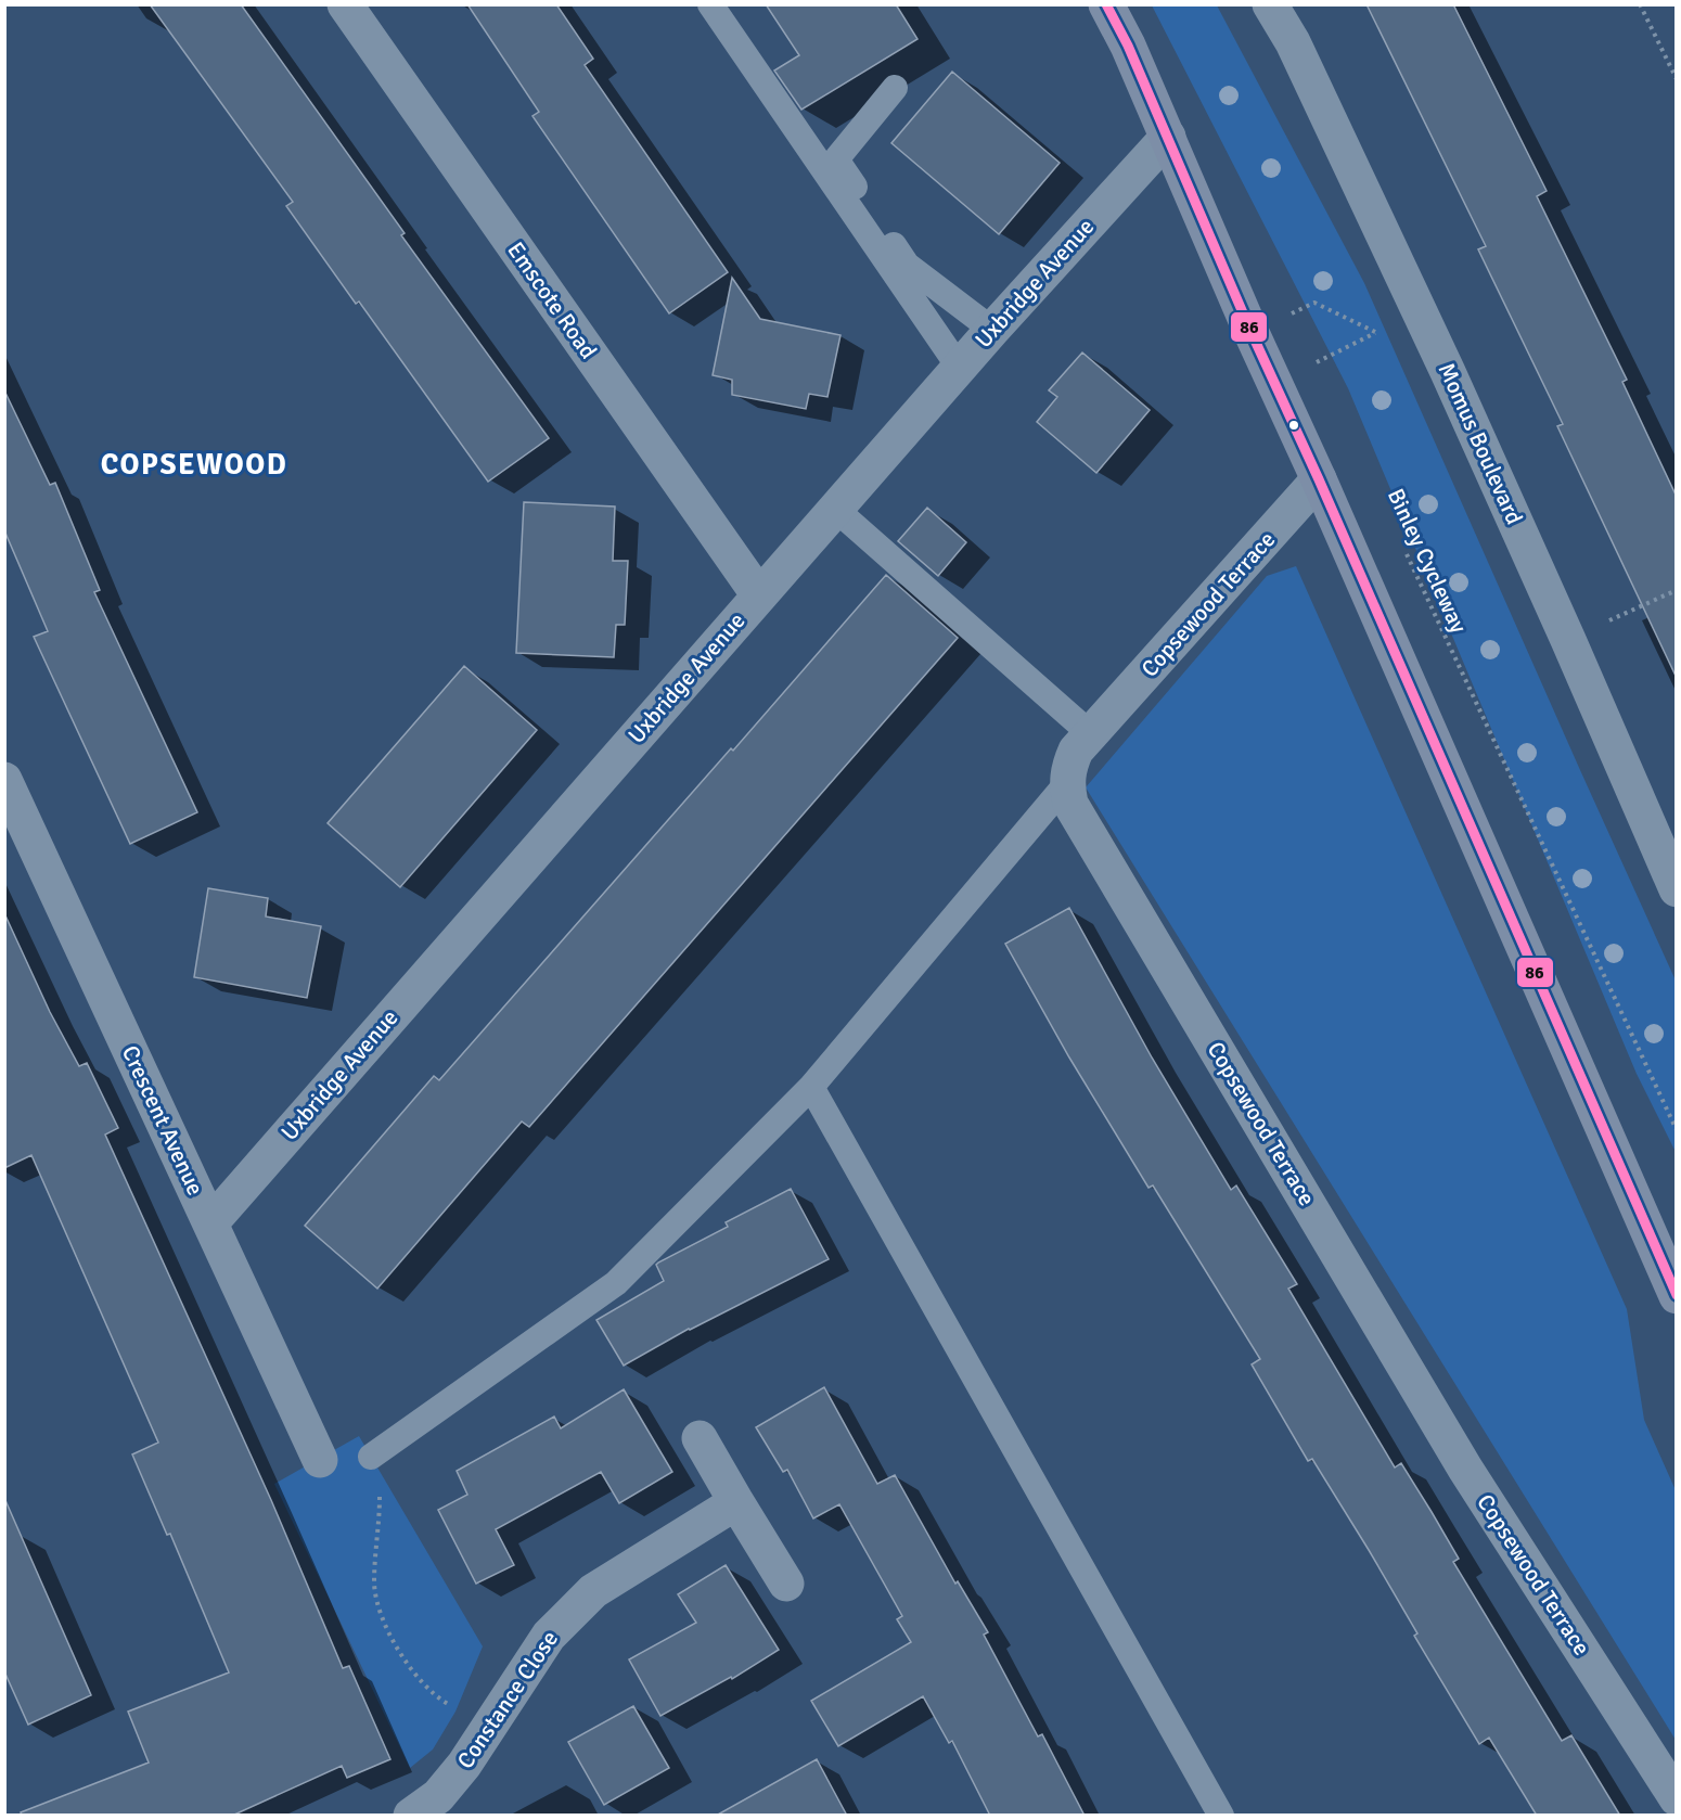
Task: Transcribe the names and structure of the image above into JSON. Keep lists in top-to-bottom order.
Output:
{
  "streets": {
    "street": [
      "Uxbridge Avenue",
      "Emscote Road",
      "Momus Boulevard",
      "Copsewood Terrace",
      "Crescent Avenue",
      "Constance Close"
    ],
    "path": ["Binley Cycleway"]
  },
  "crossings": [
    ["Uxbridge Avenue", "Emscote Road"],
    ["Uxbridge Avenue", "Crescent Avenue"]
  ],
  "districts": ["COPSEWOOD"],
  "lines": ["transit line 86"]
}
